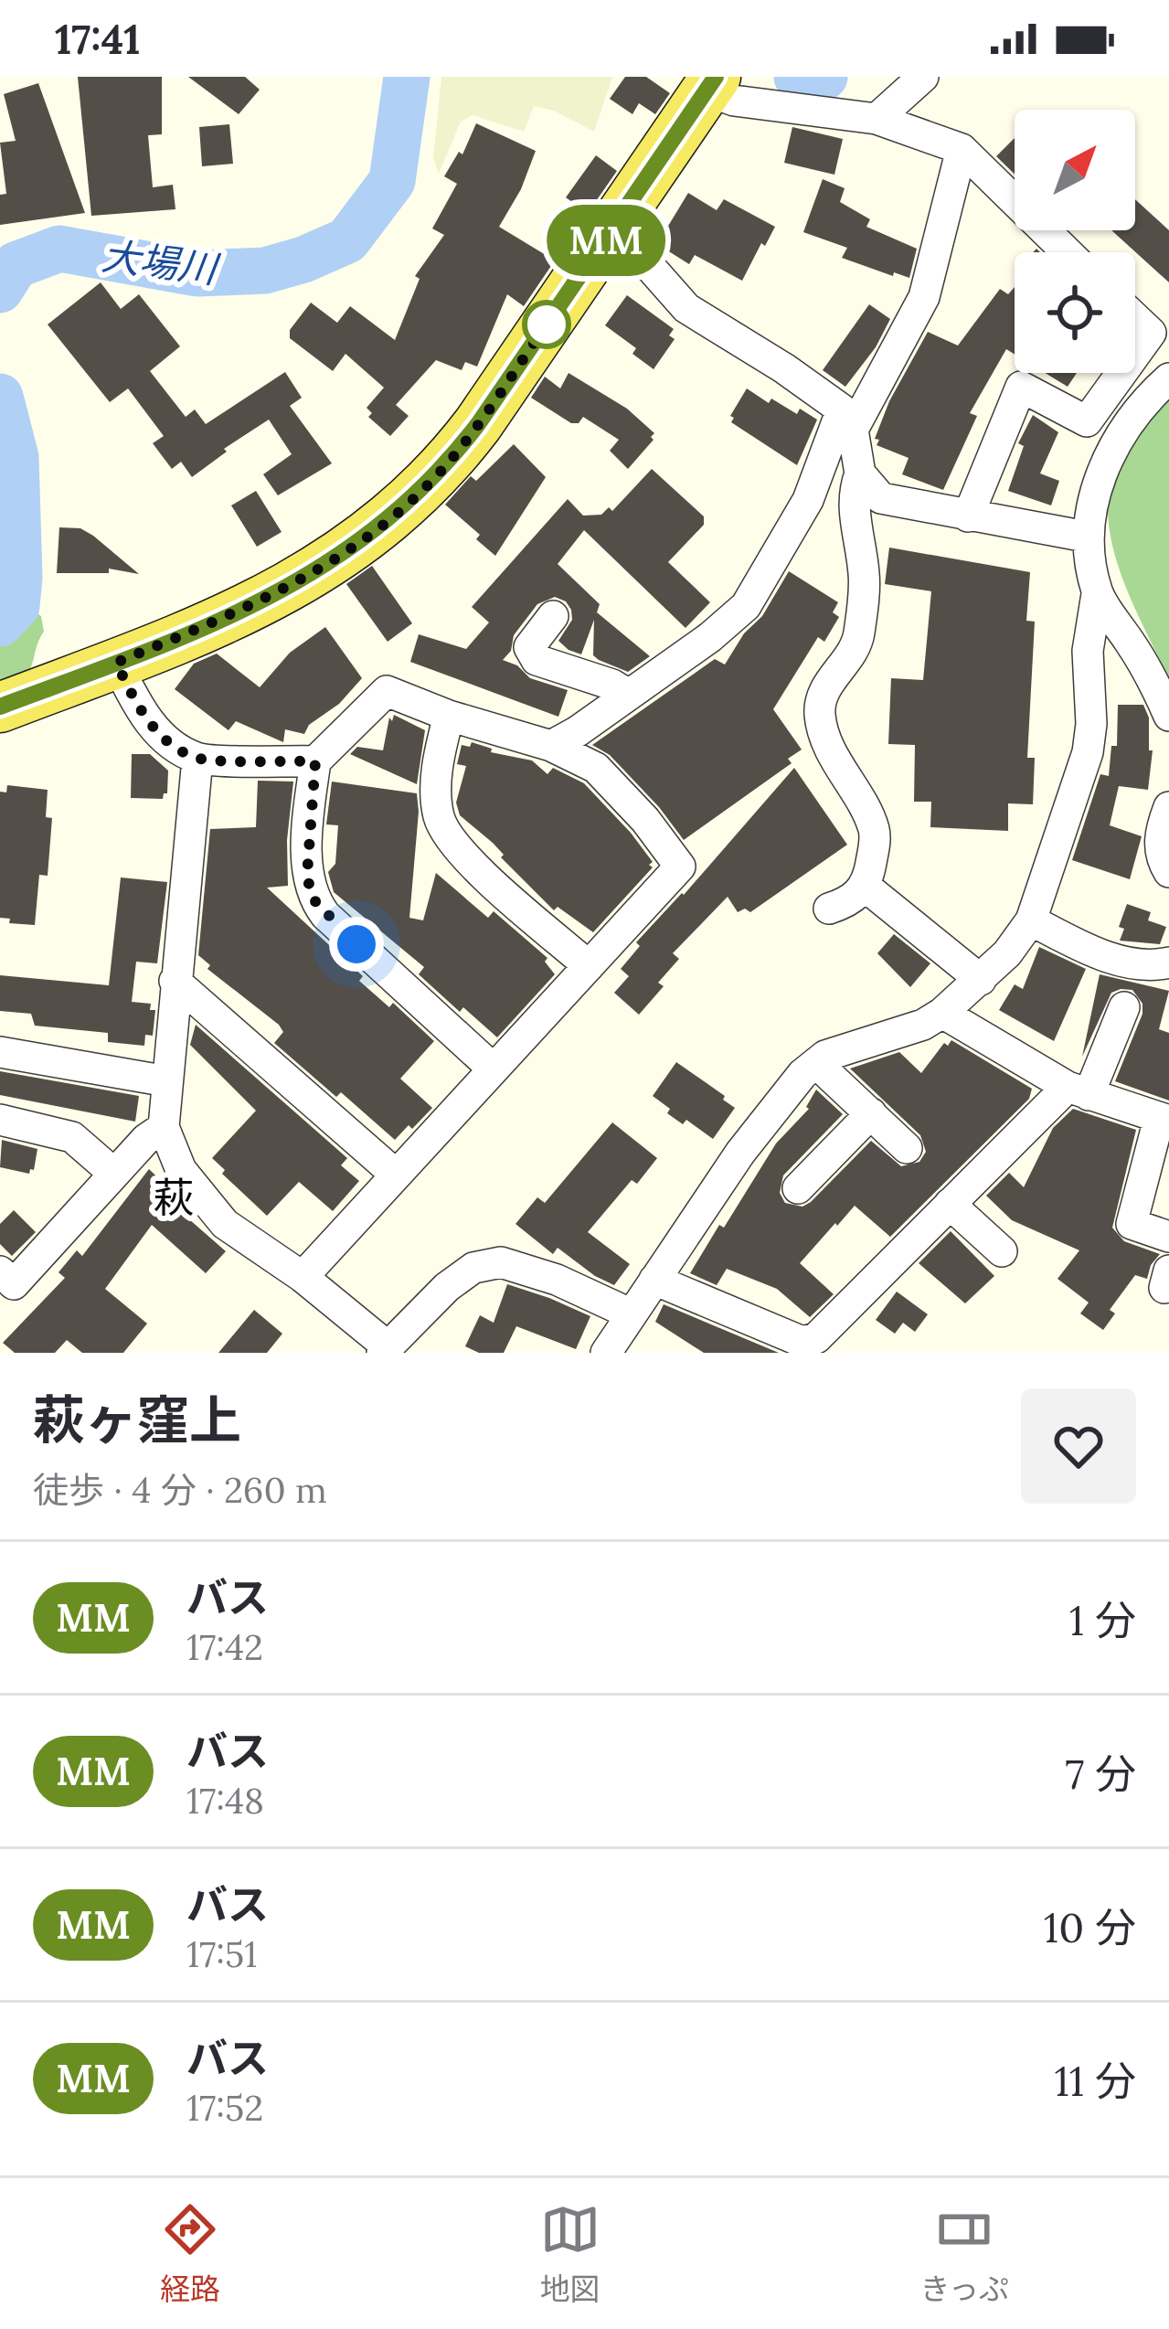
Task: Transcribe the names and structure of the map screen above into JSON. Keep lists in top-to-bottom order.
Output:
{
  "districts": ["萩"],
  "water": ["大場川"],
  "lines": ["bus line MM"],
  "north": "top right",
  "page": {
    "status": "17:41",
    "on_map": "MM",
    "heading": ["萩ヶ窪上", "徒歩 · 4 分 · 260 m"],
    "list": [
      {
        "mark": "MM",
        "name": "バス",
        "note": "17:42",
        "value": "1 分"
      },
      {
        "mark": "MM",
        "name": "バス",
        "note": "17:48",
        "value": "7 分"
      },
      {
        "mark": "MM",
        "name": "バス",
        "note": "17:51",
        "value": "10 分"
      },
      {
        "mark": "MM",
        "name": "バス",
        "note": "17:52",
        "value": "11 分"
      }
    ],
    "tabs": ["経路", "地図", "きっぷ"]
  }
}
